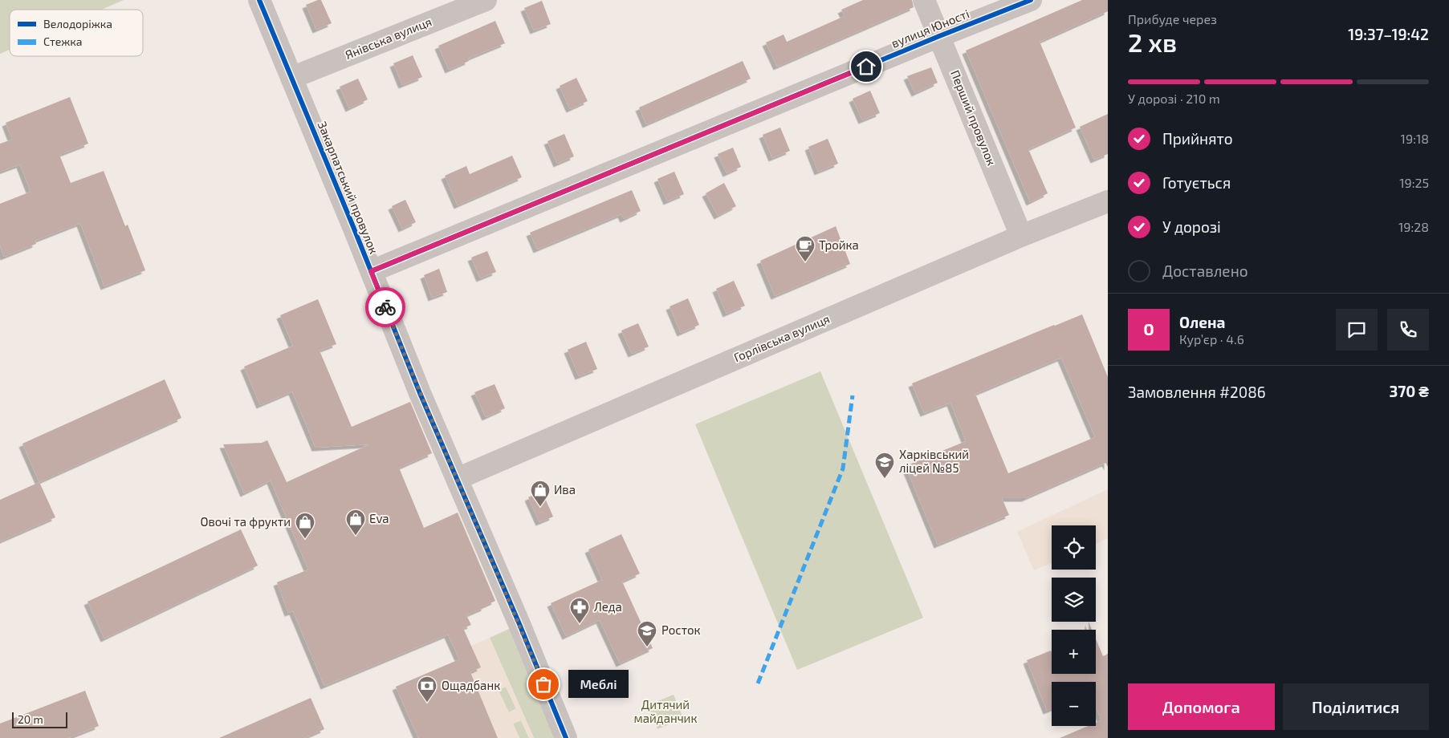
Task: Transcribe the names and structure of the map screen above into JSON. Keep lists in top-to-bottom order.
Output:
{
  "streets": {
    "street": [
      "вулиця Юності",
      "Янівська вулиця",
      "Перший провулок",
      "Закарпатський провулок",
      "Горлівська вулиця"
    ]
  },
  "crossings": [
    ["вулиця Юності", "Перший провулок"],
    ["вулиця Юності", "Закарпатський провулок"],
    ["Янівська вулиця", "Закарпатський провулок"],
    ["Перший провулок", "Горлівська вулиця"],
    ["Закарпатський провулок", "Горлівська вулиця"]
  ],
  "parks": ["Дитячий майданчик"],
  "places": {
    "cafe": ["Тройка"],
    "school or university": ["Харківський ліцей №85", "Росток"],
    "shop": ["Ива", "Eva", "Овочі та фрукти"],
    "pharmacy": ["Леда"],
    "other": ["Меблі"],
    "bank": ["Ощадбанк"]
  },
  "legend": ["Велодоріжка", "Стежка"],
  "scale_bar": "20 m",
  "page": {
    "heading": ["2 хв", "Прибуде через", "19:37–19:42"],
    "panel": [
      "Олена",
      "Кур’єр · 4.6",
      "Замовлення #2086",
      "370 ₴"
    ],
    "bar": "У дорозі · 210 m",
    "list": [
      ["Прийнято", "19:18"],
      ["Готується", "19:25"],
      ["У дорозі", "19:28"],
      "Доставлено"
    ],
    "round": "О",
    "map_buttons": ["+", "−"],
    "bubble": "Меблі",
    "buttons": ["Допомога", "Поділитися"],
    "scale": "20 m"
  }
}
